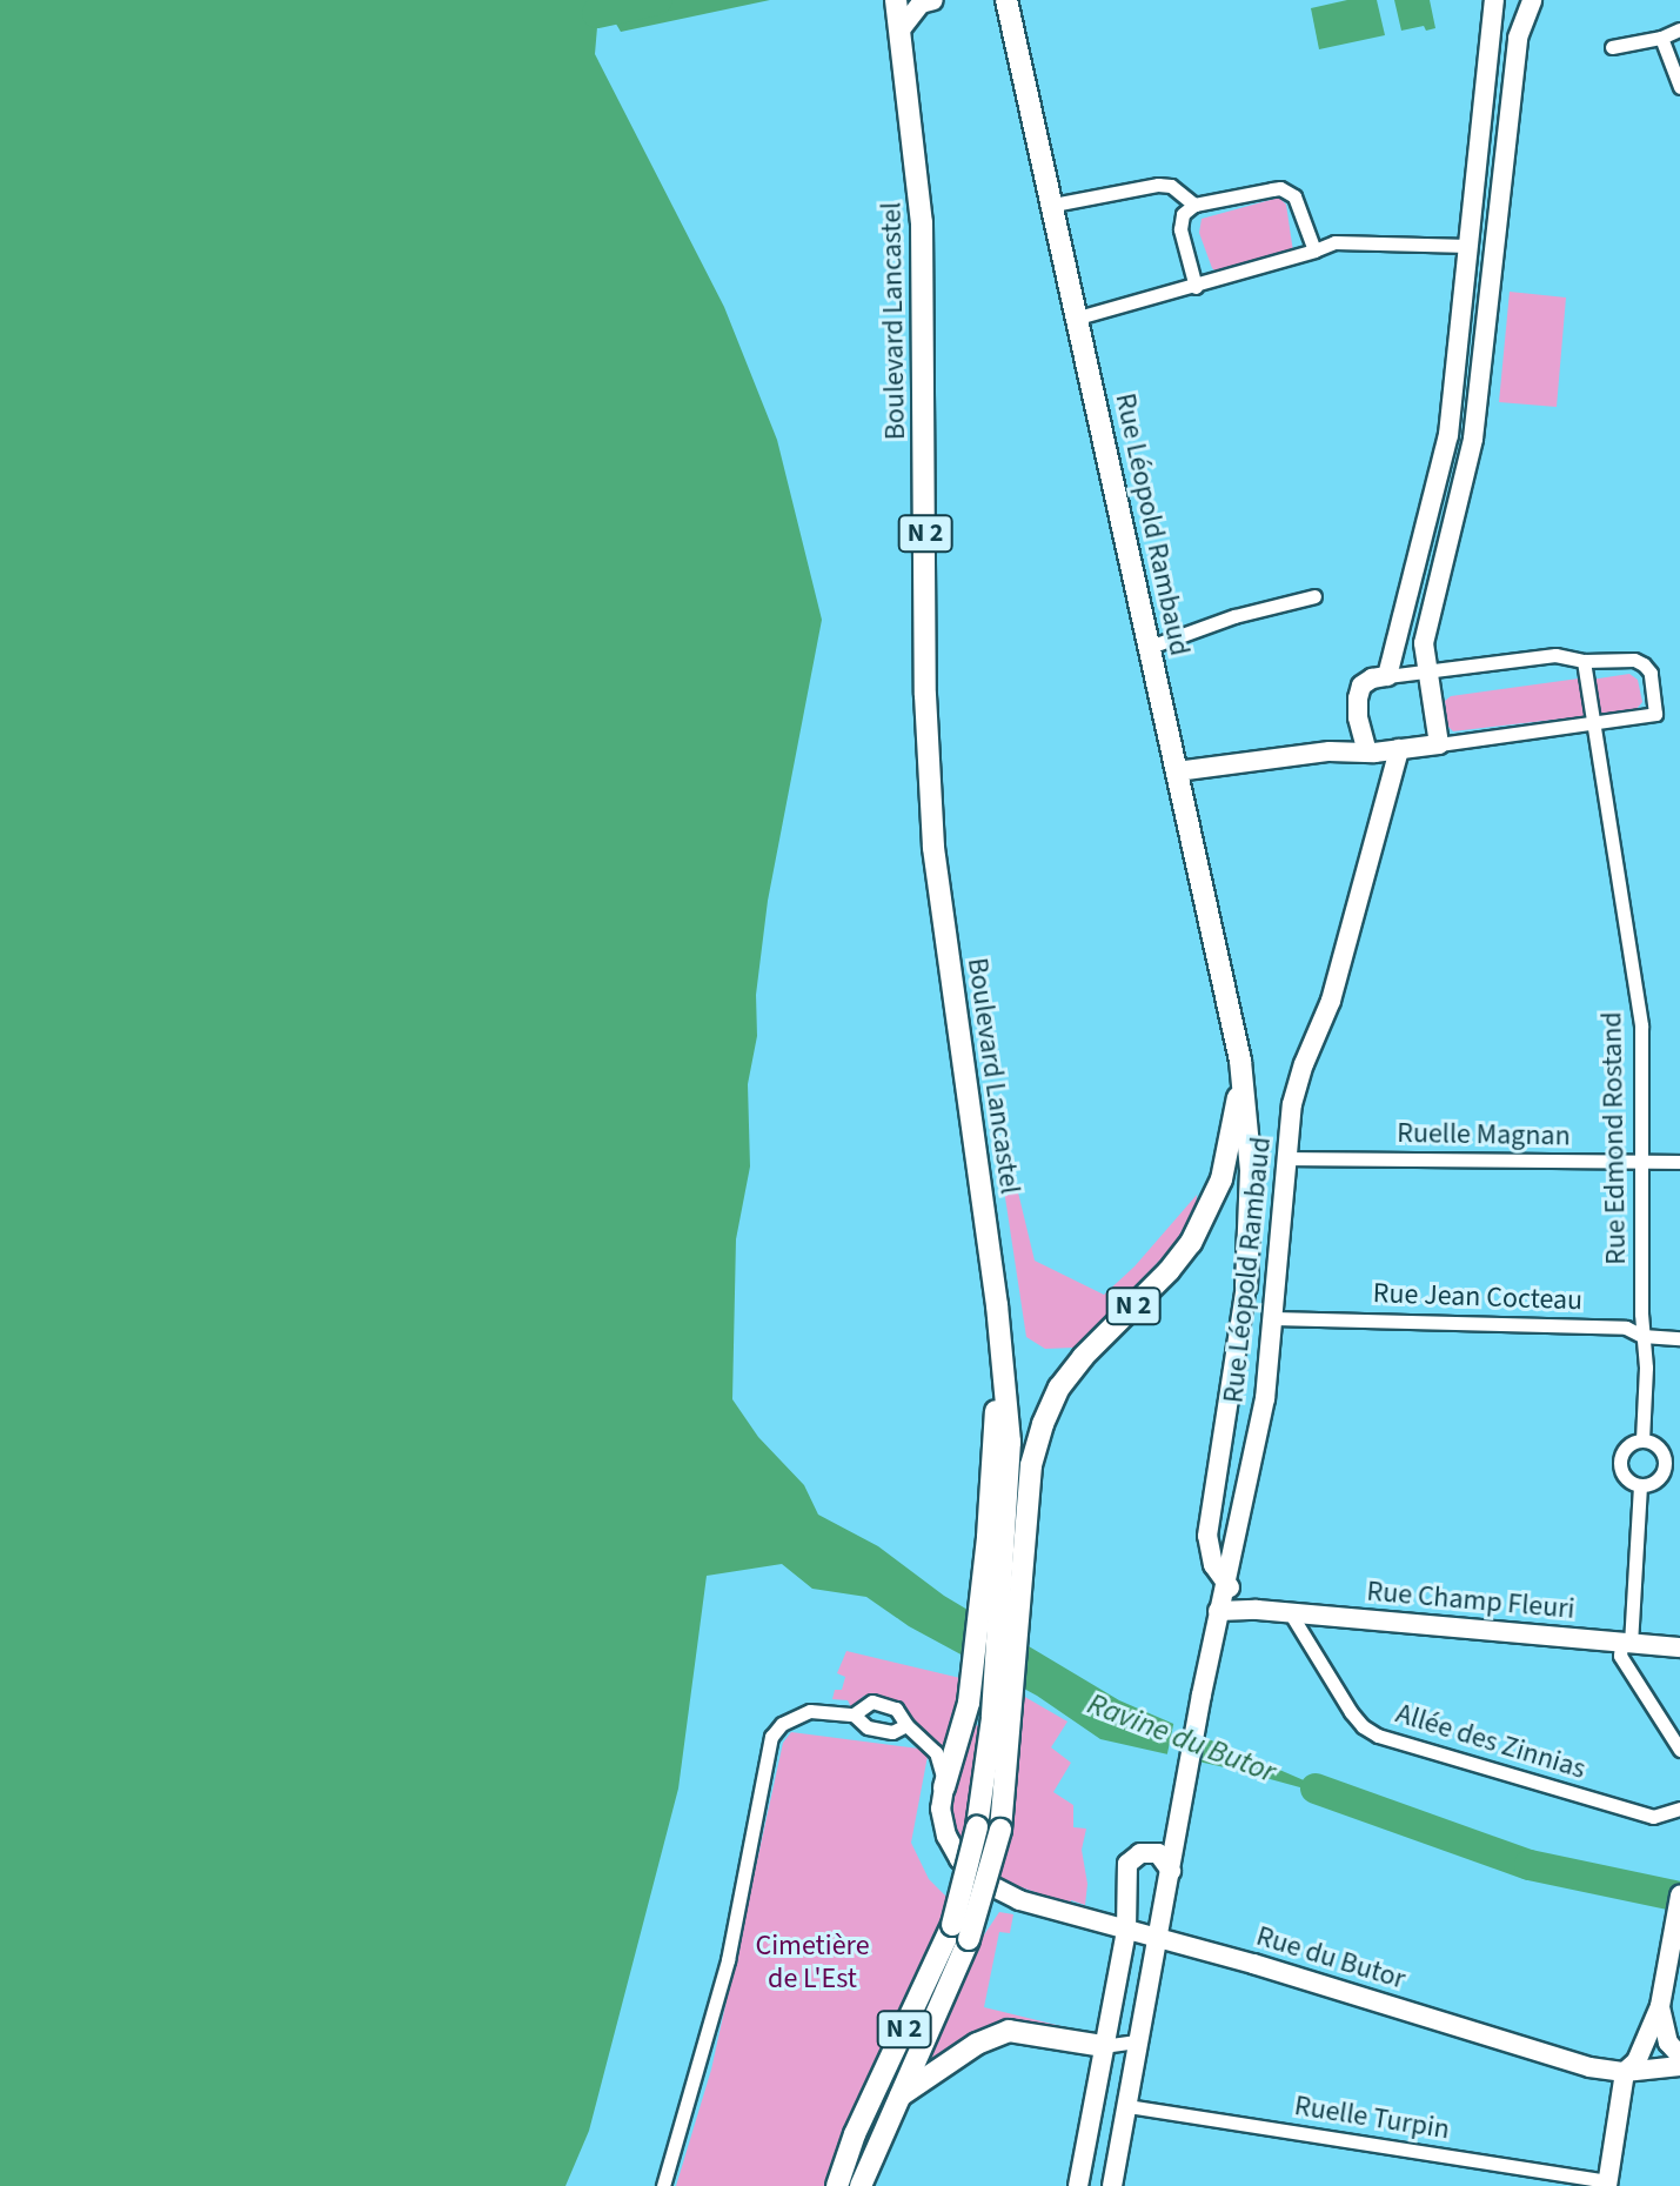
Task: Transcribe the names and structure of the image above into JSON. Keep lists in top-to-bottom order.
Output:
{
  "streets": {
    "main road": ["Boulevard Lancastel", "Rue Léopold Rambaud", "N 2"],
    "street": [
      "Ruelle Magnan",
      "Rue Edmond Rostand",
      "Rue Jean Cocteau",
      "Rue Champ Fleuri",
      "Allée des Zinnias",
      "Rue du Butor",
      "Ruelle Turpin"
    ]
  },
  "crossings": [
    ["Boulevard Lancastel", "N 2"],
    ["Rue Léopold Rambaud", "N 2"],
    ["Rue Léopold Rambaud", "Ruelle Magnan"],
    ["Rue Léopold Rambaud", "Rue Jean Cocteau"],
    ["Rue Léopold Rambaud", "Rue Champ Fleuri"],
    ["Rue Léopold Rambaud", "Rue du Butor"],
    ["Rue Léopold Rambaud", "Ruelle Turpin"],
    ["Ruelle Magnan", "Rue Edmond Rostand"],
    ["Rue Edmond Rostand", "Rue Jean Cocteau"],
    ["Rue Champ Fleuri", "Allée des Zinnias"]
  ],
  "water": ["Ravine du Butor"],
  "parks": ["Cimetière de L'Est"]
}
